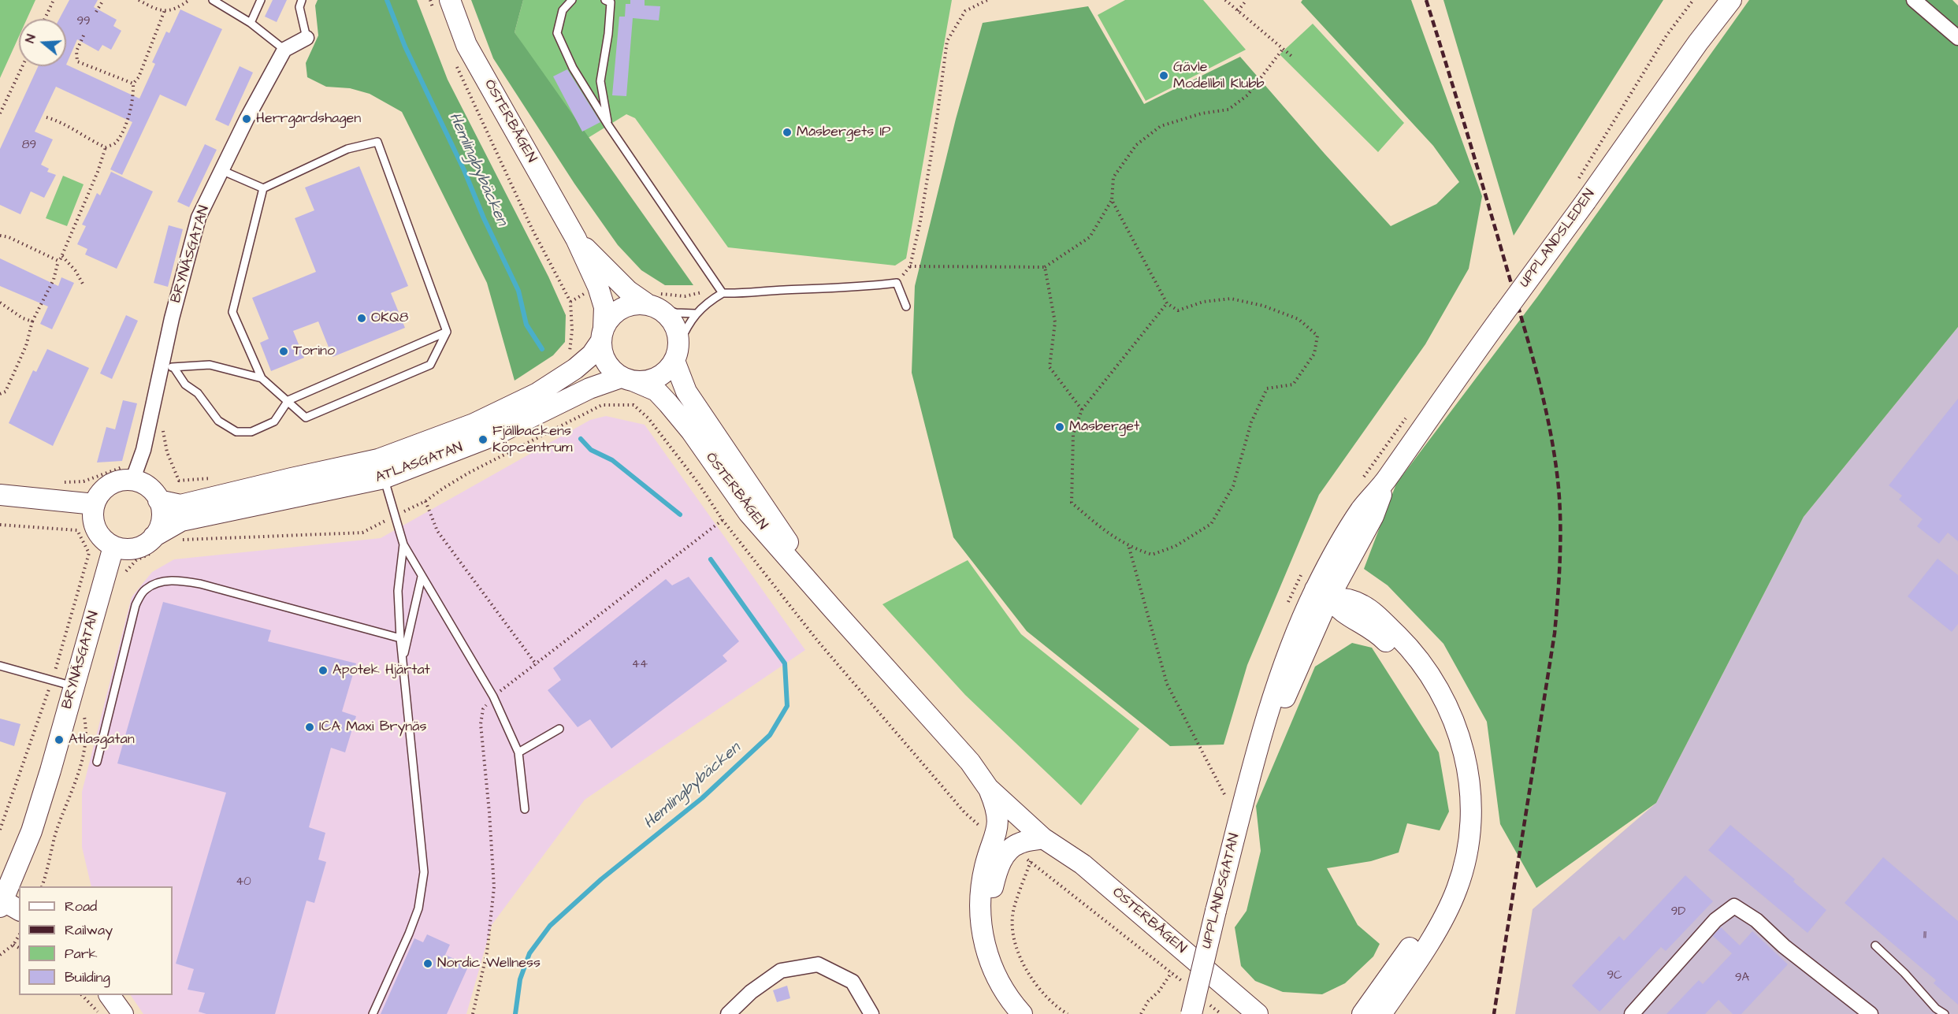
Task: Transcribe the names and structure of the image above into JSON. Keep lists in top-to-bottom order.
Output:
{
  "streets": {
    "main road": [
      "ÖSTERBÅGEN",
      "UPPLANDSLEDEN",
      "BRYNÄSGATAN",
      "ATLASGATAN",
      "UPPLANDSGATAN"
    ]
  },
  "crossings": [
    ["ÖSTERBÅGEN", "ATLASGATAN"],
    ["UPPLANDSLEDEN", "UPPLANDSGATAN"],
    ["BRYNÄSGATAN", "ATLASGATAN"]
  ],
  "water": ["Hemlingbybäcken"],
  "places": [
    "Gävle Modellbil Klubb",
    "Herrgårdshagen",
    "Måsbergets IP",
    "OKQ8",
    "Torino",
    "Måsberget",
    "Fjällbackens Köpcentrum",
    "Apotek Hjärtat",
    "ICA Maxi Brynäs",
    "Atlasgatan",
    "Nordic Wellness"
  ],
  "house_numbers": [
    "99",
    "89",
    "44",
    "40",
    "9D",
    "11",
    "9C",
    "9A"
  ],
  "legend": [
    "Road",
    "Railway",
    "Park",
    "Building"
  ],
  "north": "left"
}
